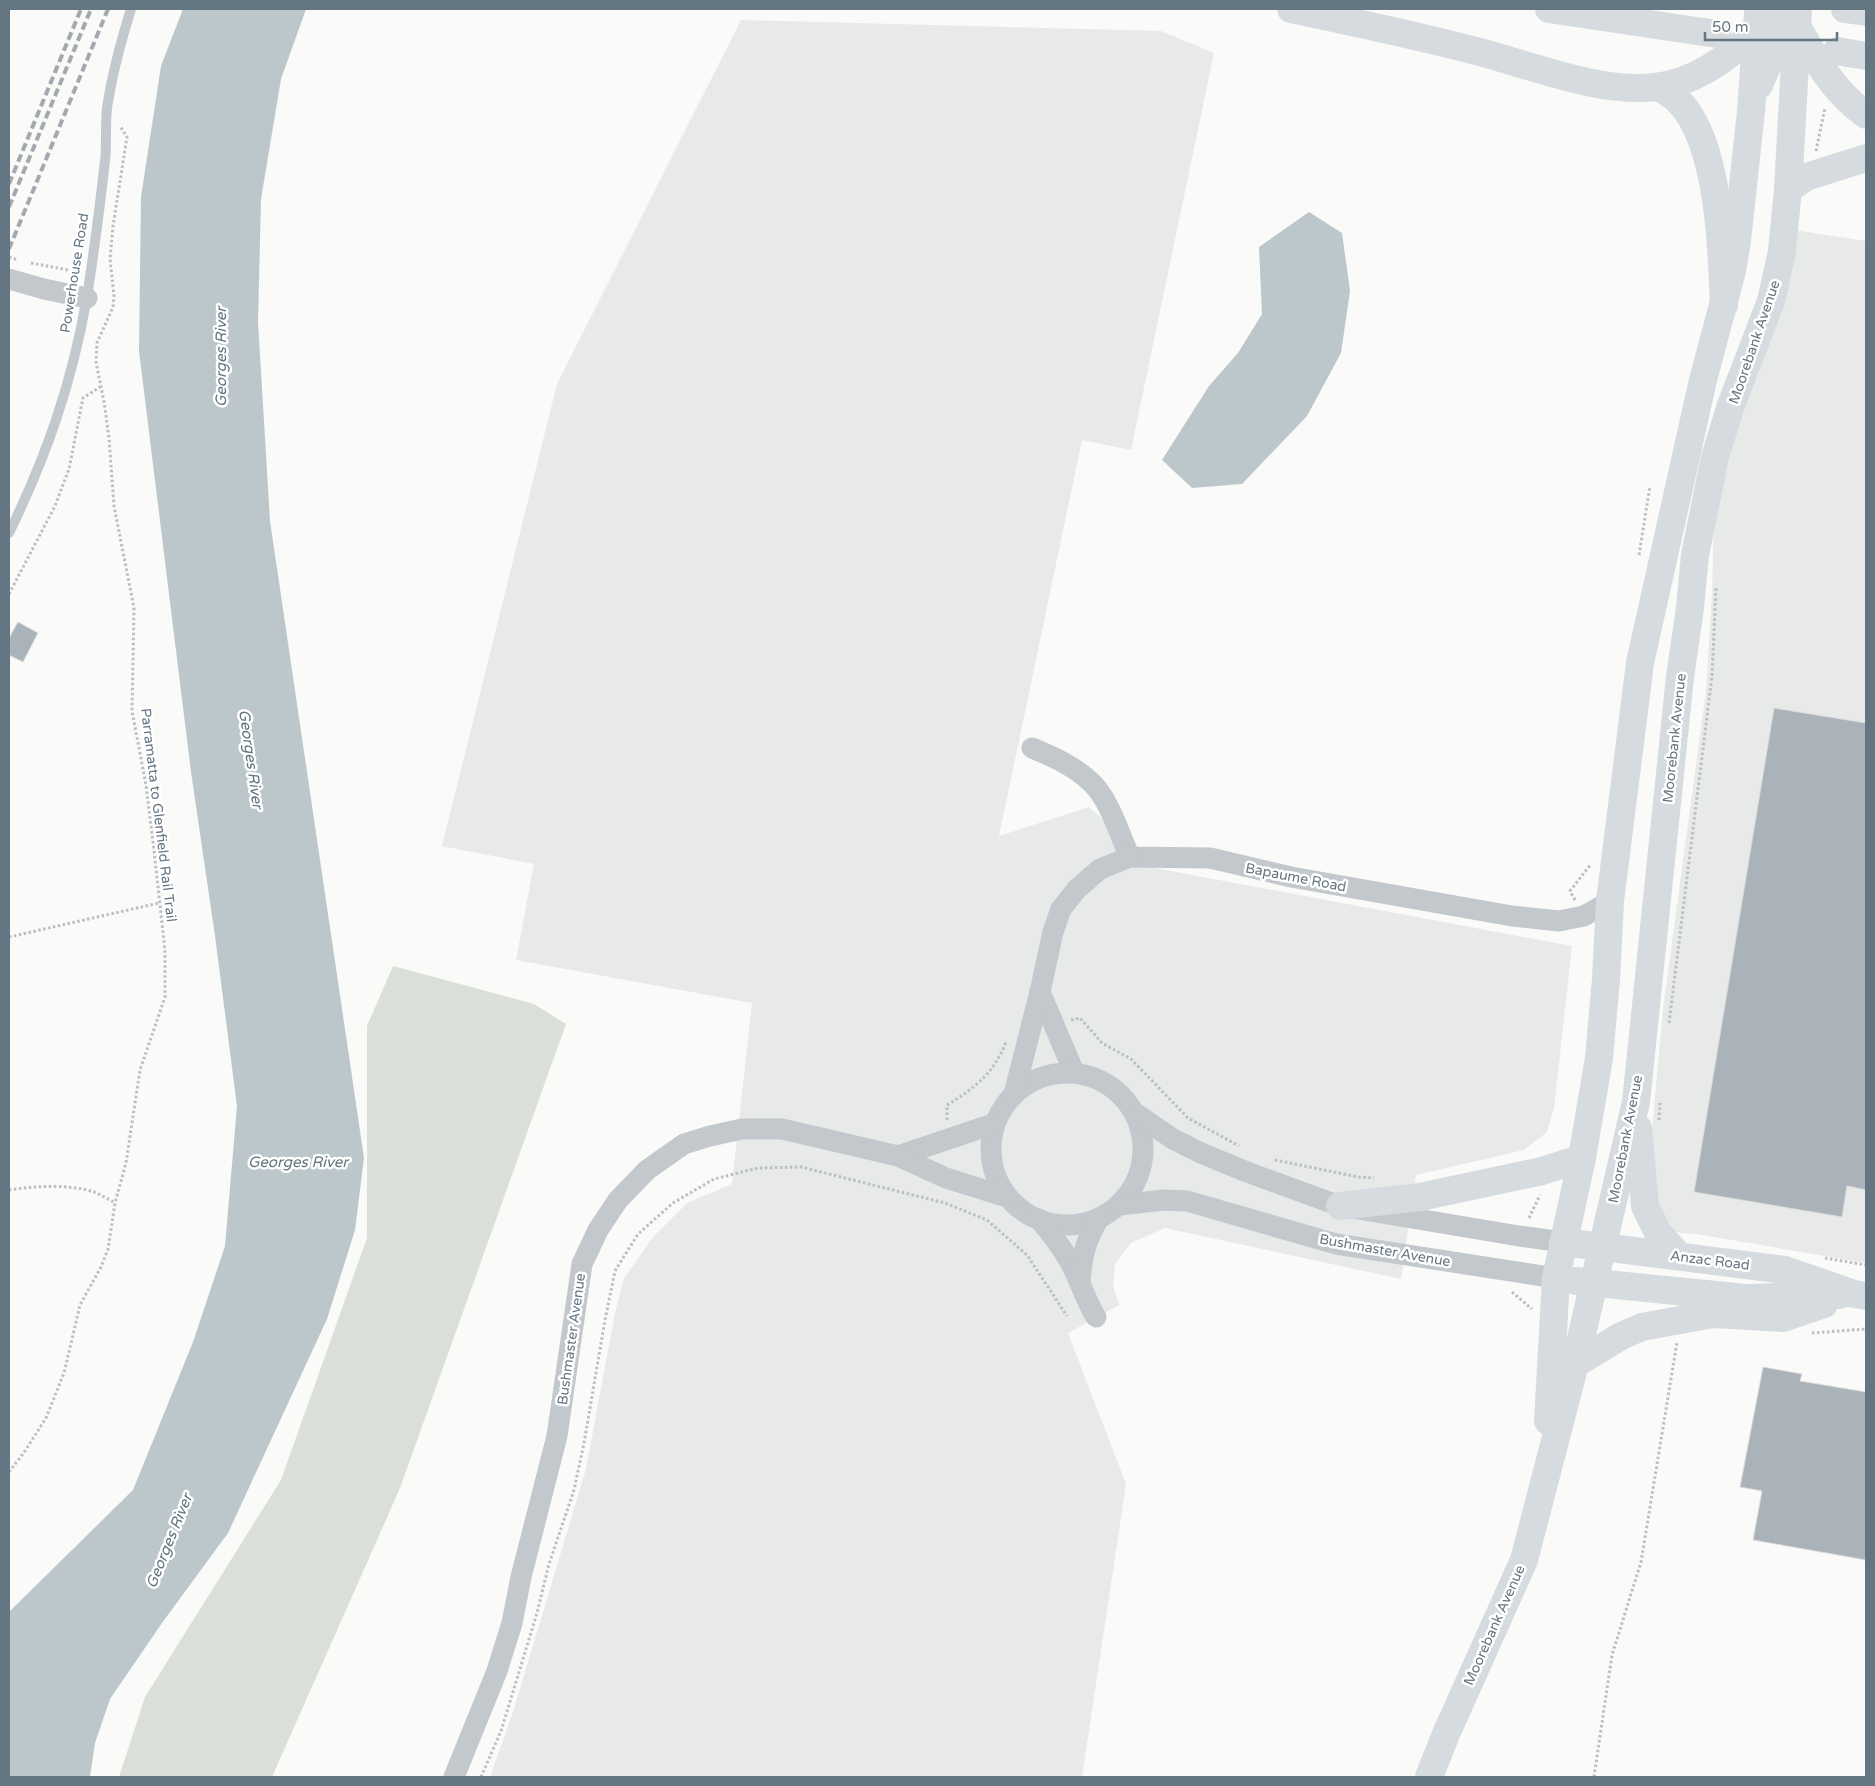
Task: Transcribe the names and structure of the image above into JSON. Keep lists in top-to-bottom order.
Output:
{
  "streets": {
    "main road": ["Moorebank Avenue", "Bushmaster Avenue", "Anzac Road"],
    "street": ["Bapaume Road"],
    "lane": ["Powerhouse Road"],
    "path": ["Parramatta to Glenfield Rail Trail"]
  },
  "crossings": [
    ["Moorebank Avenue", "Bapaume Road"],
    ["Moorebank Avenue", "Bushmaster Avenue"],
    ["Moorebank Avenue", "Anzac Road"]
  ],
  "water": ["Georges River"],
  "scale_bar": "50 m"
}
